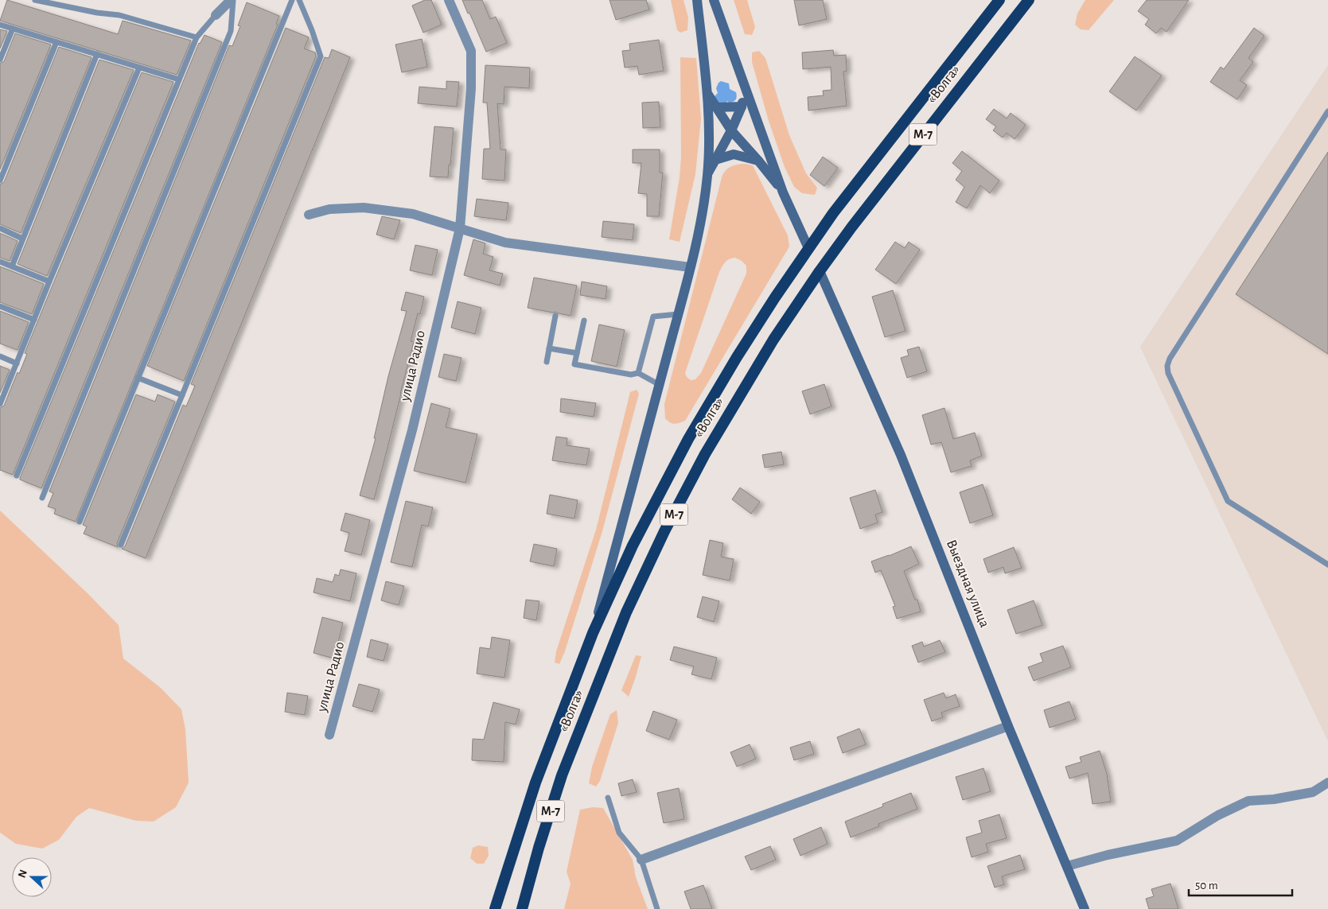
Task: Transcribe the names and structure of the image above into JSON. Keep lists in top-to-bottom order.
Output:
{
  "streets": {
    "highway": ["«Волга»", "М-7"],
    "main road": ["Выездная улица"],
    "street": ["улица Радио"]
  },
  "crossings": [
    ["«Волга»", "Выездная улица"]
  ],
  "scale_bar": "50 m",
  "north": "left"
}
